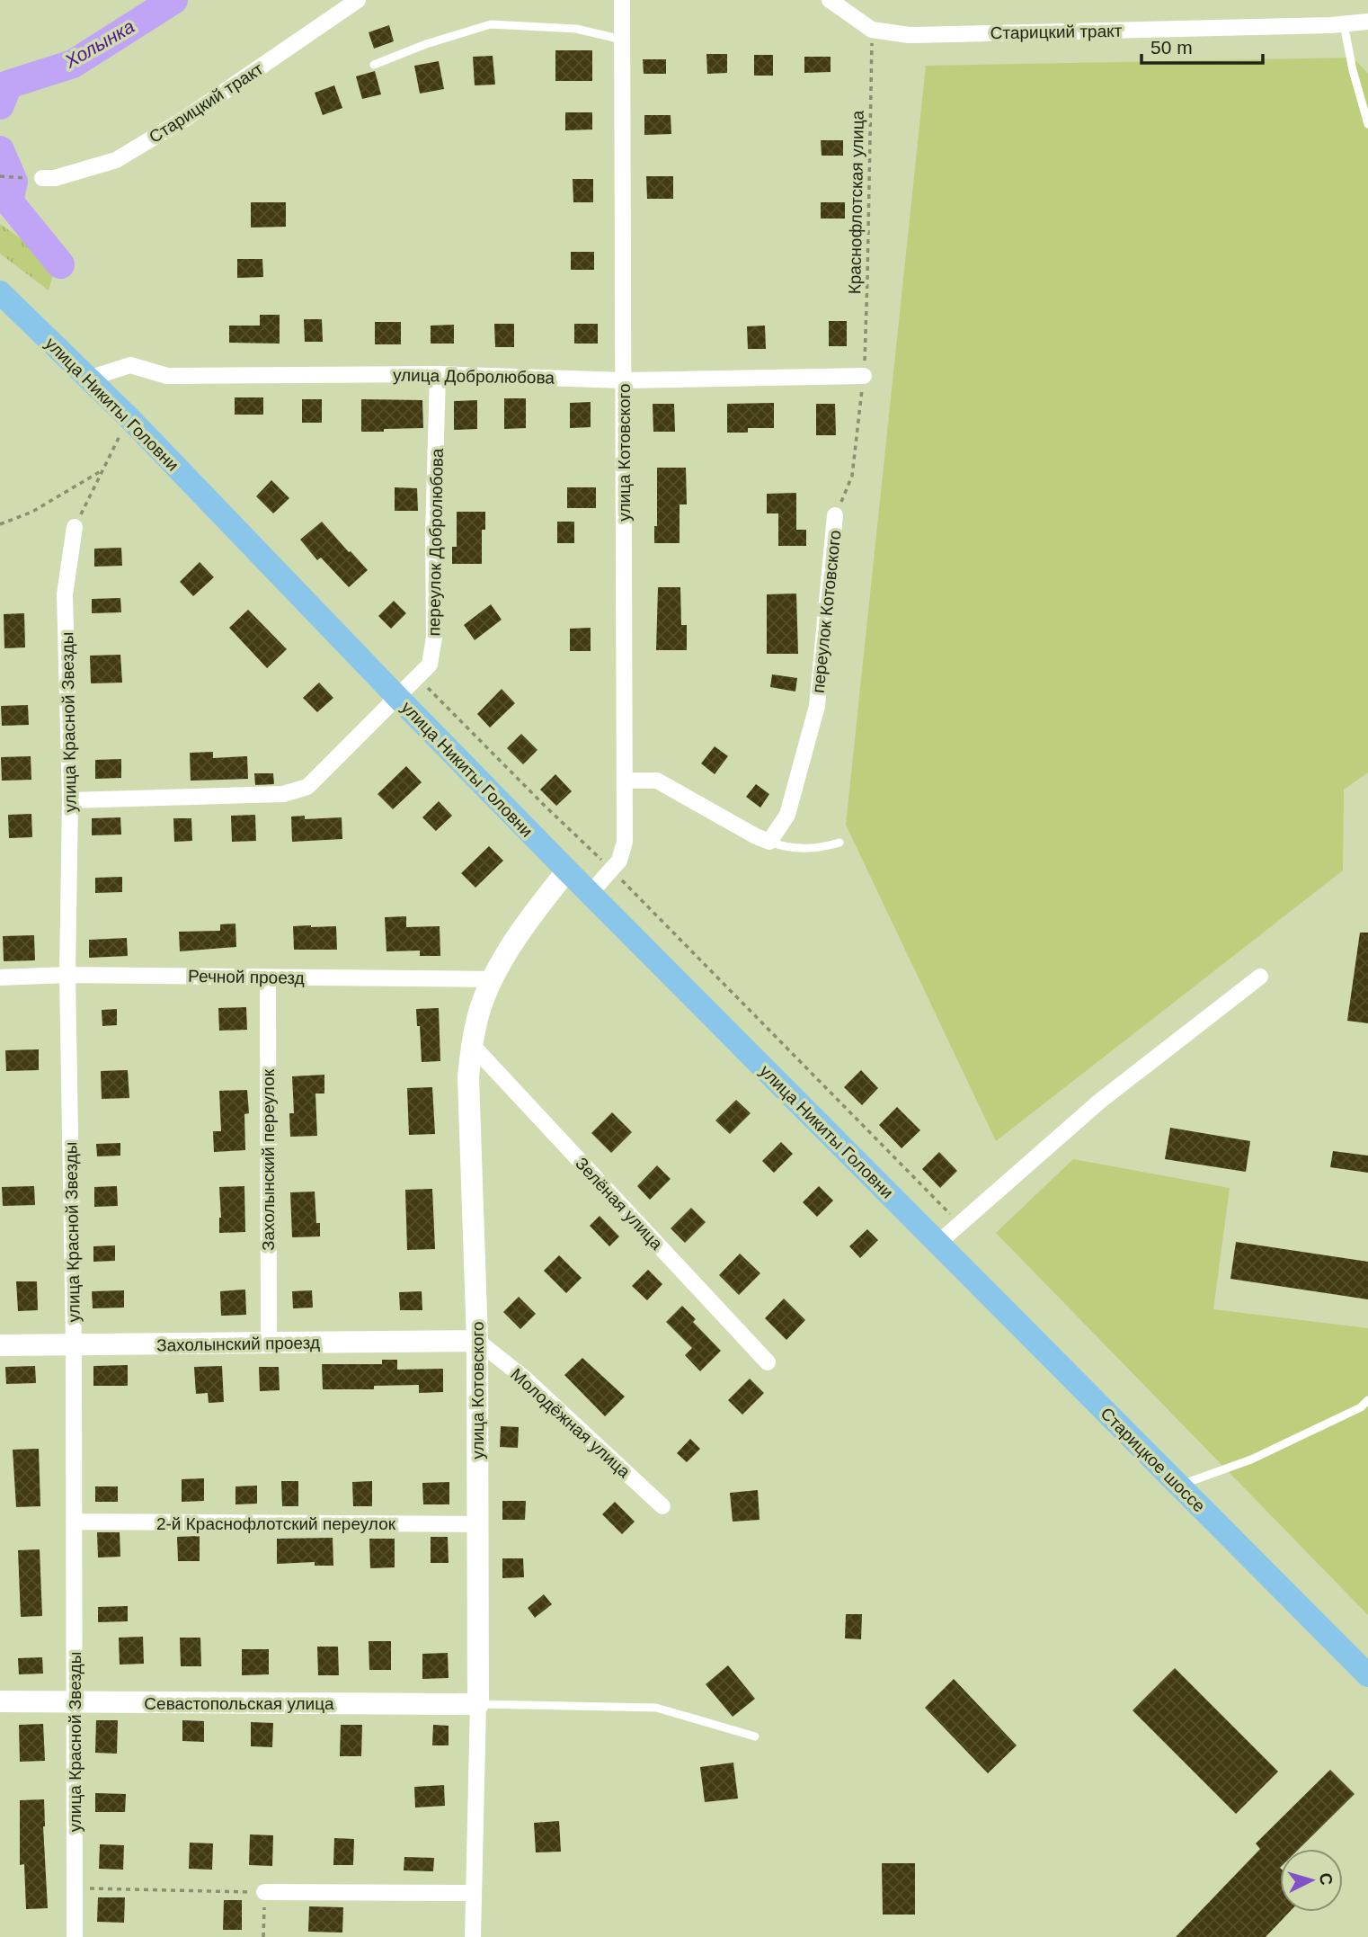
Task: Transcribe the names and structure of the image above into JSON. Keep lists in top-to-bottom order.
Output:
{
  "streets": {
    "main road": ["улица Никиты Головни", "Старицкое шоссе"],
    "street": [
      "Старицкий тракт",
      "улица Добролюбова",
      "улица Котовского",
      "переулок Добролюбова",
      "переулок Котовского",
      "улица Красной Звезды",
      "Речной проезд",
      "Захолынский переулок",
      "Зелёная улица",
      "Захолынский проезд",
      "Молодёжная улица",
      "2-й Краснофлотский переулок",
      "Севастопольская улица"
    ],
    "path": ["Краснофлотская улица"]
  },
  "crossings": [
    ["Старицкий тракт", "Краснофлотская улица"],
    ["Краснофлотская улица", "улица Добролюбова"],
    ["Краснофлотская улица", "переулок Котовского"],
    ["улица Добролюбова", "улица Никиты Головни"],
    ["улица Добролюбова", "улица Котовского"],
    ["улица Добролюбова", "переулок Добролюбова"],
    ["улица Добролюбова", "переулок Котовского"],
    ["улица Никиты Головни", "улица Котовского"],
    ["улица Никиты Головни", "переулок Добролюбова"],
    ["улица Никиты Головни", "Старицкое шоссе"],
    ["улица Котовского", "Речной проезд"],
    ["улица Котовского", "Зелёная улица"],
    ["улица Котовского", "Захолынский проезд"],
    ["улица Котовского", "Молодёжная улица"],
    ["улица Котовского", "2-й Краснофлотский переулок"],
    ["улица Котовского", "Севастопольская улица"],
    ["переулок Добролюбова", "улица Красной Звезды"],
    ["улица Красной Звезды", "Речной проезд"],
    ["улица Красной Звезды", "Захолынский проезд"],
    ["улица Красной Звезды", "2-й Краснофлотский переулок"],
    ["улица Красной Звезды", "Севастопольская улица"],
    ["Речной проезд", "Захолынский переулок"],
    ["Захолынский переулок", "Захолынский проезд"],
    ["Захолынский проезд", "Молодёжная улица"]
  ],
  "water": ["Холынка"],
  "scale_bar": "50 m",
  "north": "right"
}
